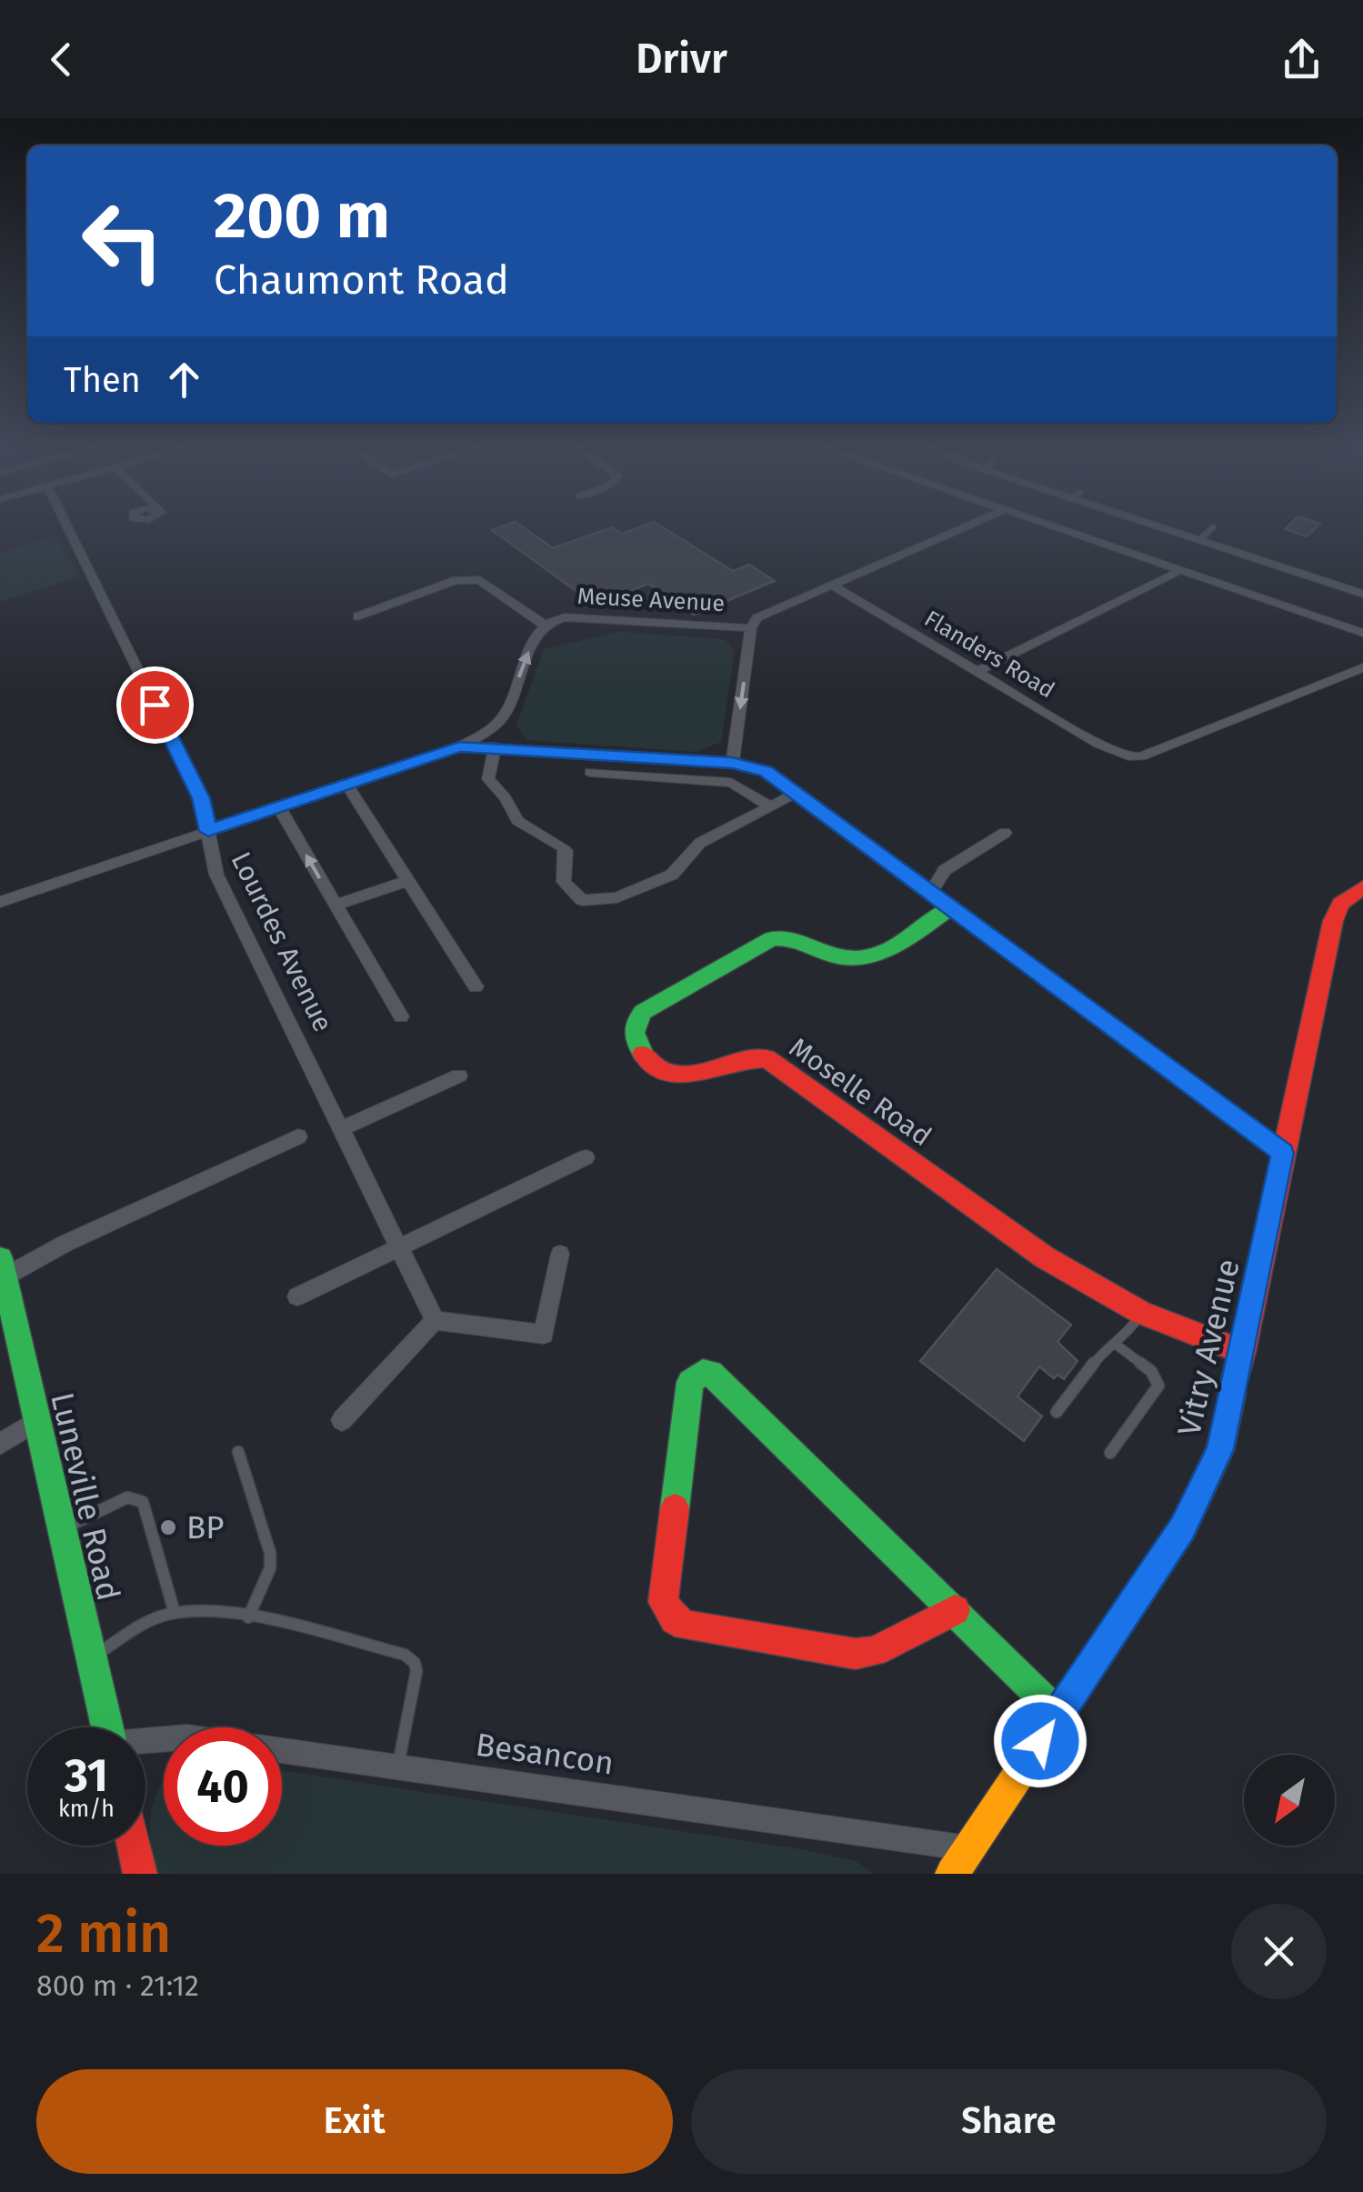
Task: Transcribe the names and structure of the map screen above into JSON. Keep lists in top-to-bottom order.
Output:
{
  "streets": {
    "street": [
      "Meuse Avenue",
      "Flanders Road",
      "Lourdes Avenue",
      "Moselle Road",
      "Vitry Avenue",
      "Luneville Road",
      "Besancon"
    ]
  },
  "crossings": [
    ["Meuse Avenue", "Flanders Road"],
    ["Moselle Road", "Vitry Avenue"],
    ["Vitry Avenue", "Besancon"]
  ],
  "places": ["BP"],
  "north": "bottom left",
  "page": {
    "header": "Drivr",
    "turn": ["200 m", "Chaumont Road"],
    "then": "Then",
    "speed": "31 km/h",
    "limit": "40",
    "heading": ["2 min", "800 m · 21:12"],
    "buttons": ["Exit", "Share"]
  }
}
